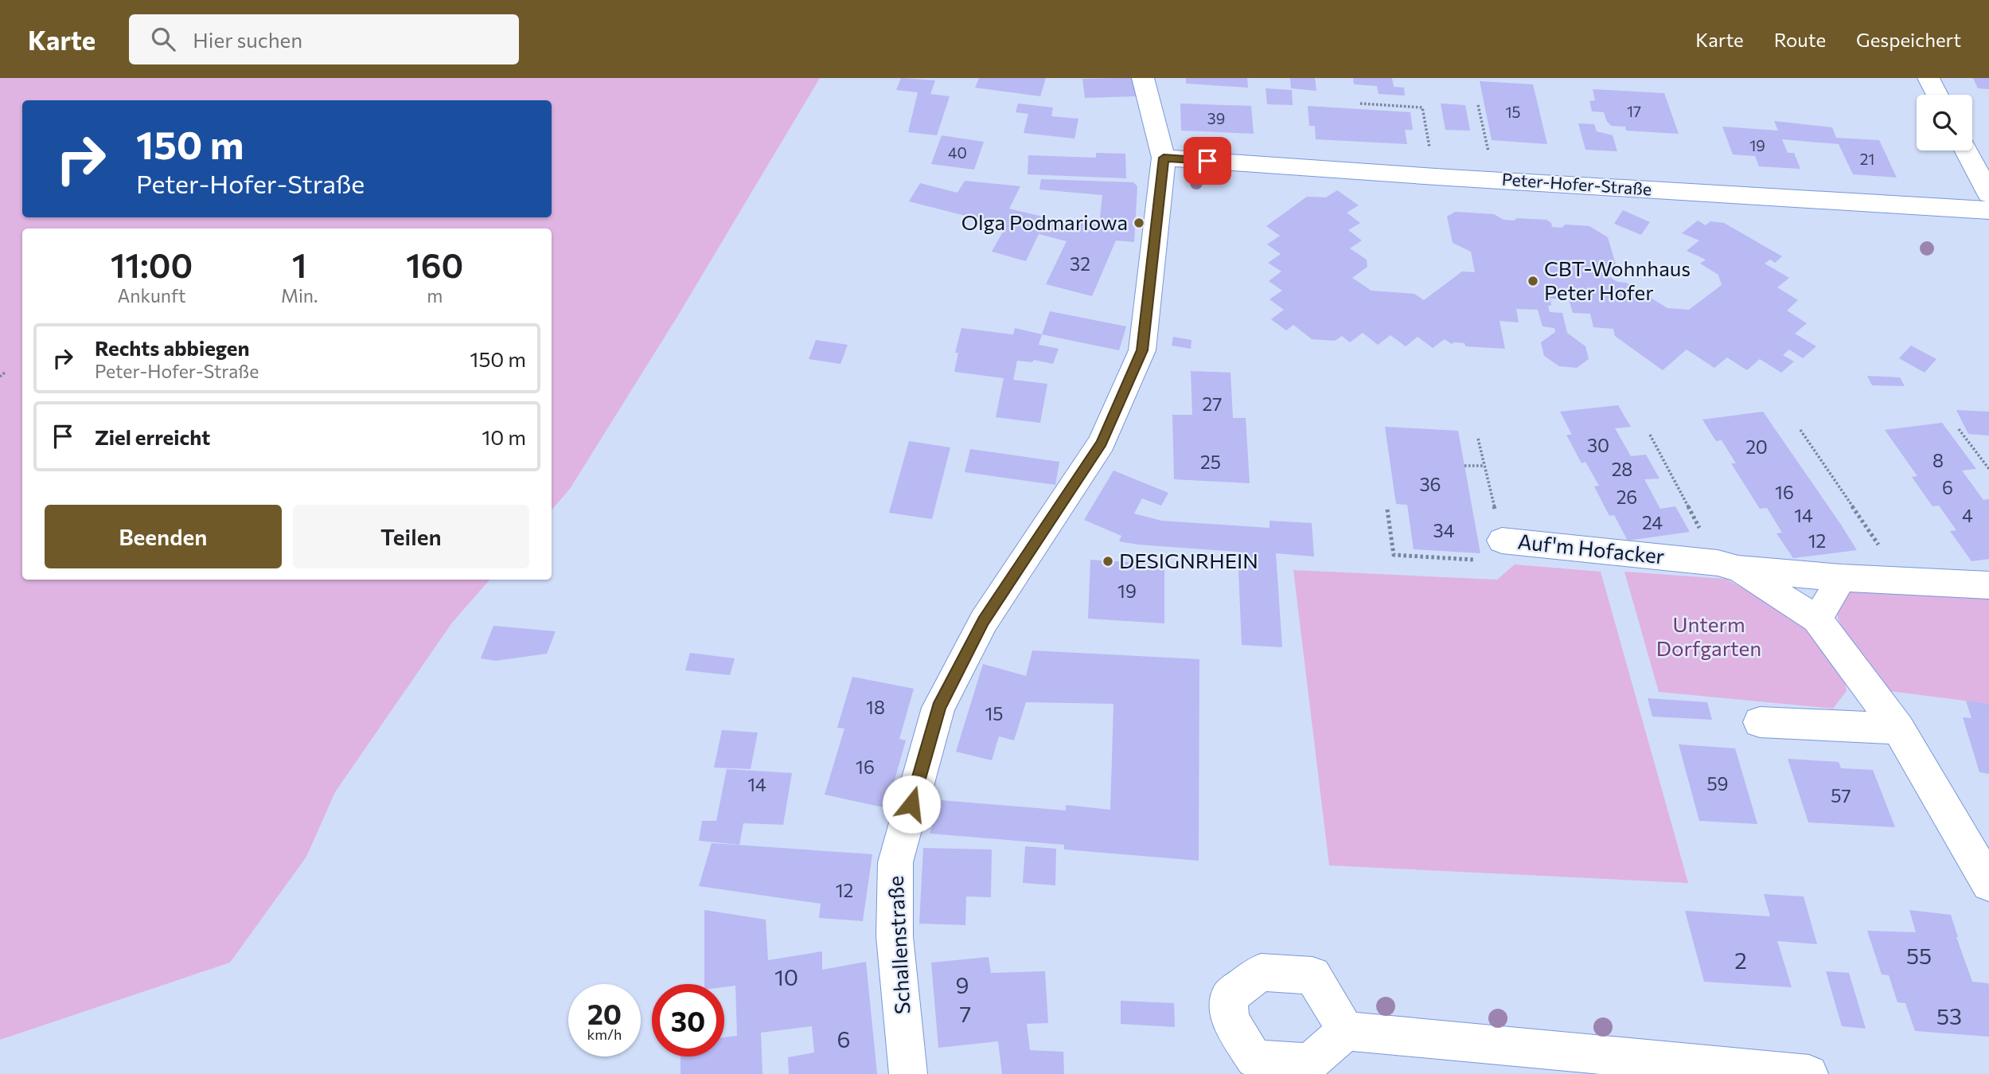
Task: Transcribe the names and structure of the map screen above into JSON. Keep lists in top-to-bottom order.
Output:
{
  "streets": {
    "street": ["Peter-Hofer-Straße", "Auf'm Hofacker", "Schallenstraße"]
  },
  "crossings": [
    ["Peter-Hofer-Straße", "Schallenstraße"]
  ],
  "parks": ["Unterm Dorfgarten"],
  "places": ["Olga Podmariowa", "CBT-Wohnhaus Peter Hofer", "DESIGNRHEIN"],
  "house_numbers": [
    "17",
    "15",
    "39",
    "19",
    "40",
    "21",
    "32",
    "27",
    "30",
    "20",
    "8",
    "25",
    "28",
    "36",
    "6",
    "16",
    "26",
    "14",
    "4",
    "24",
    "34",
    "12",
    "19",
    "18",
    "15",
    "16",
    "59",
    "14",
    "57",
    "12",
    "55",
    "2",
    "10",
    "9",
    "7",
    "53",
    "6"
  ],
  "page": {
    "header": "Karte",
    "search": "Hier suchen",
    "nav": ["Karte", "Route", "Gespeichert"],
    "turn": ["150 m", "Peter-Hofer-Straße"],
    "eta": [
      "11:00",
      "Ankunft",
      "1",
      "Min.",
      "160",
      "m"
    ],
    "list": [
      {
        "name": "Rechts abbiegen",
        "note": "Peter-Hofer-Straße",
        "value": "150 m"
      },
      {
        "name": "Ziel erreicht",
        "value": "10 m"
      }
    ],
    "buttons": ["Beenden", "Teilen"],
    "speed": "20 km/h",
    "limit": "30"
  }
}
